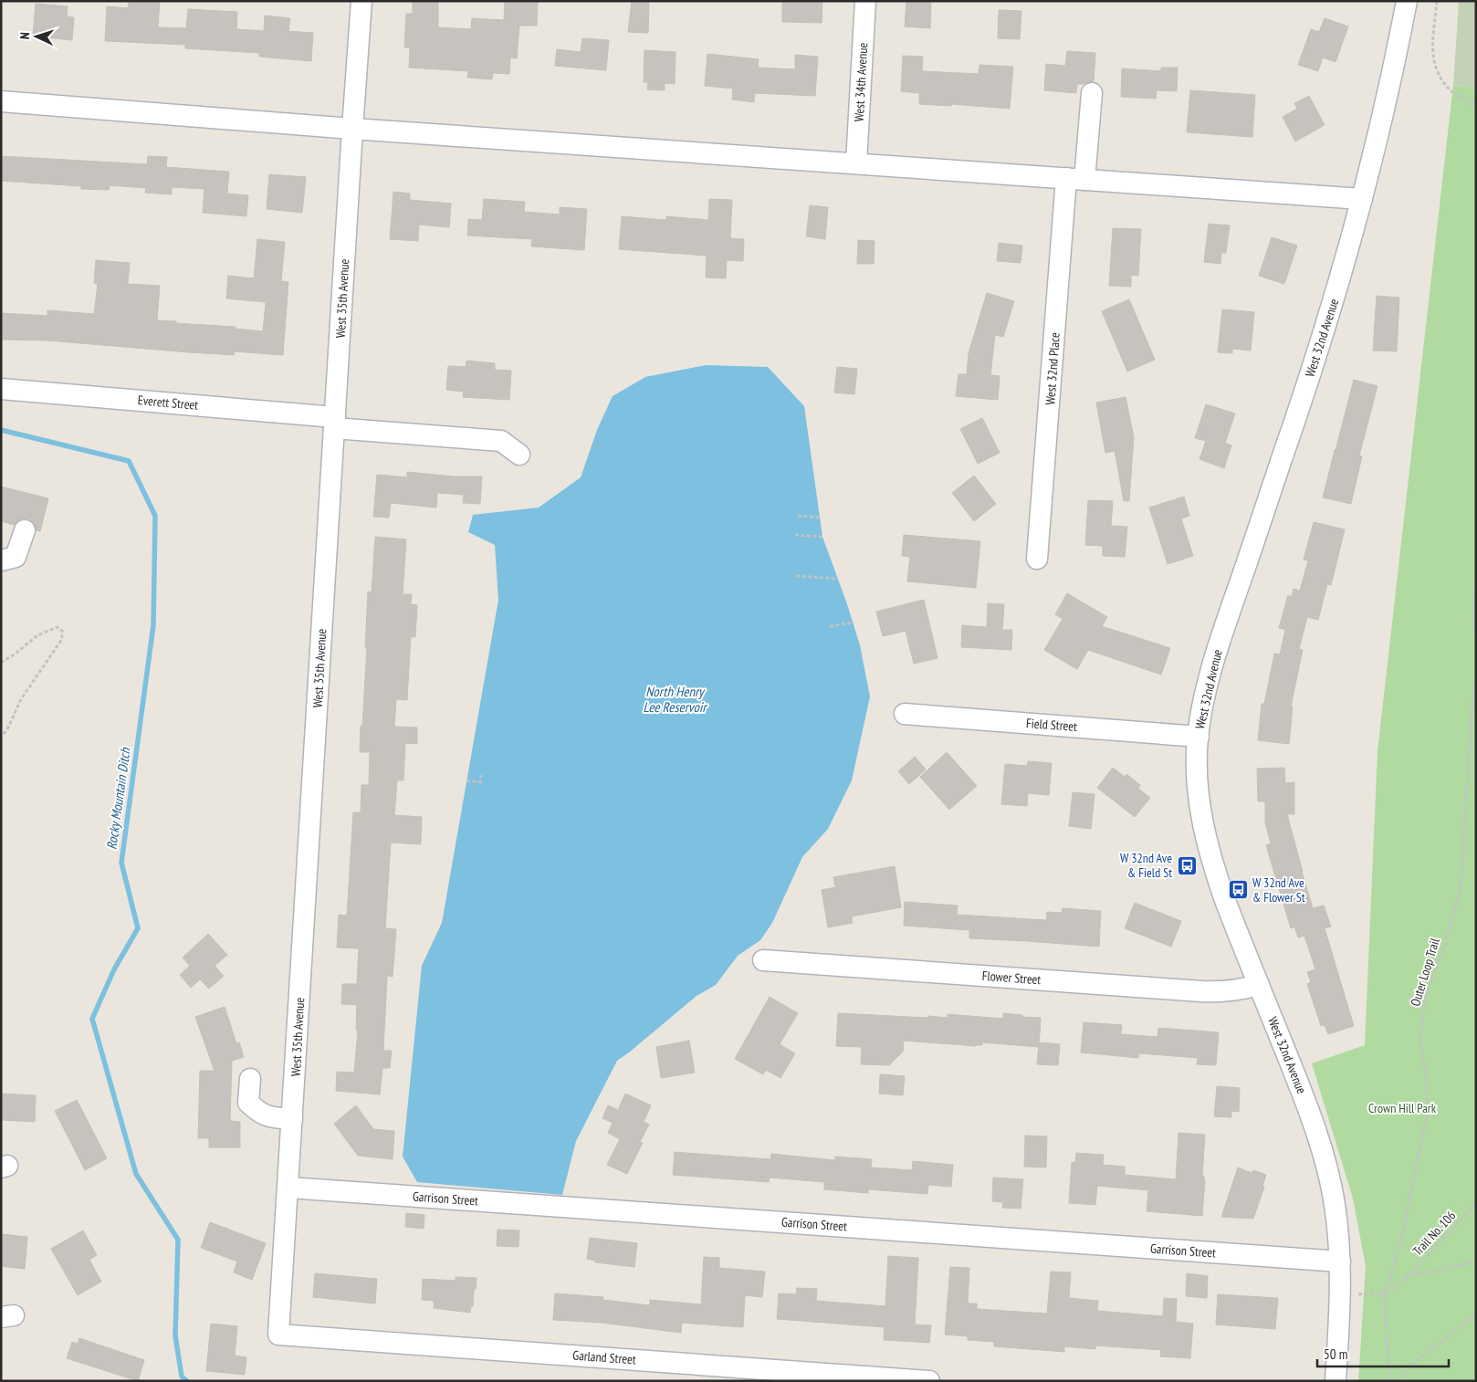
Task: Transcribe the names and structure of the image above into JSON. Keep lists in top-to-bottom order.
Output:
{
  "streets": {
    "street": [
      "West 34th Avenue",
      "West 35th Avenue",
      "West 32nd Avenue",
      "West 32nd Place",
      "Everett Street",
      "Field Street",
      "Flower Street",
      "Garrison Street",
      "Garland Street"
    ],
    "path": ["Outer Loop Trail", "Trail No. 106"]
  },
  "crossings": [
    ["West 35th Avenue", "Everett Street"],
    ["West 35th Avenue", "Garrison Street"],
    ["West 35th Avenue", "Garland Street"],
    ["West 32nd Avenue", "Field Street"],
    ["West 32nd Avenue", "Flower Street"],
    ["West 32nd Avenue", "Garrison Street"]
  ],
  "water": ["North Henry Lee Reservoir", "Rocky Mountain Ditch"],
  "parks": ["Crown Hill Park"],
  "places": {
    "bus stop": ["W 32nd Ave & Field St", "W 32nd Ave & Flower St"]
  },
  "scale_bar": "50 m",
  "north": "left"
}
